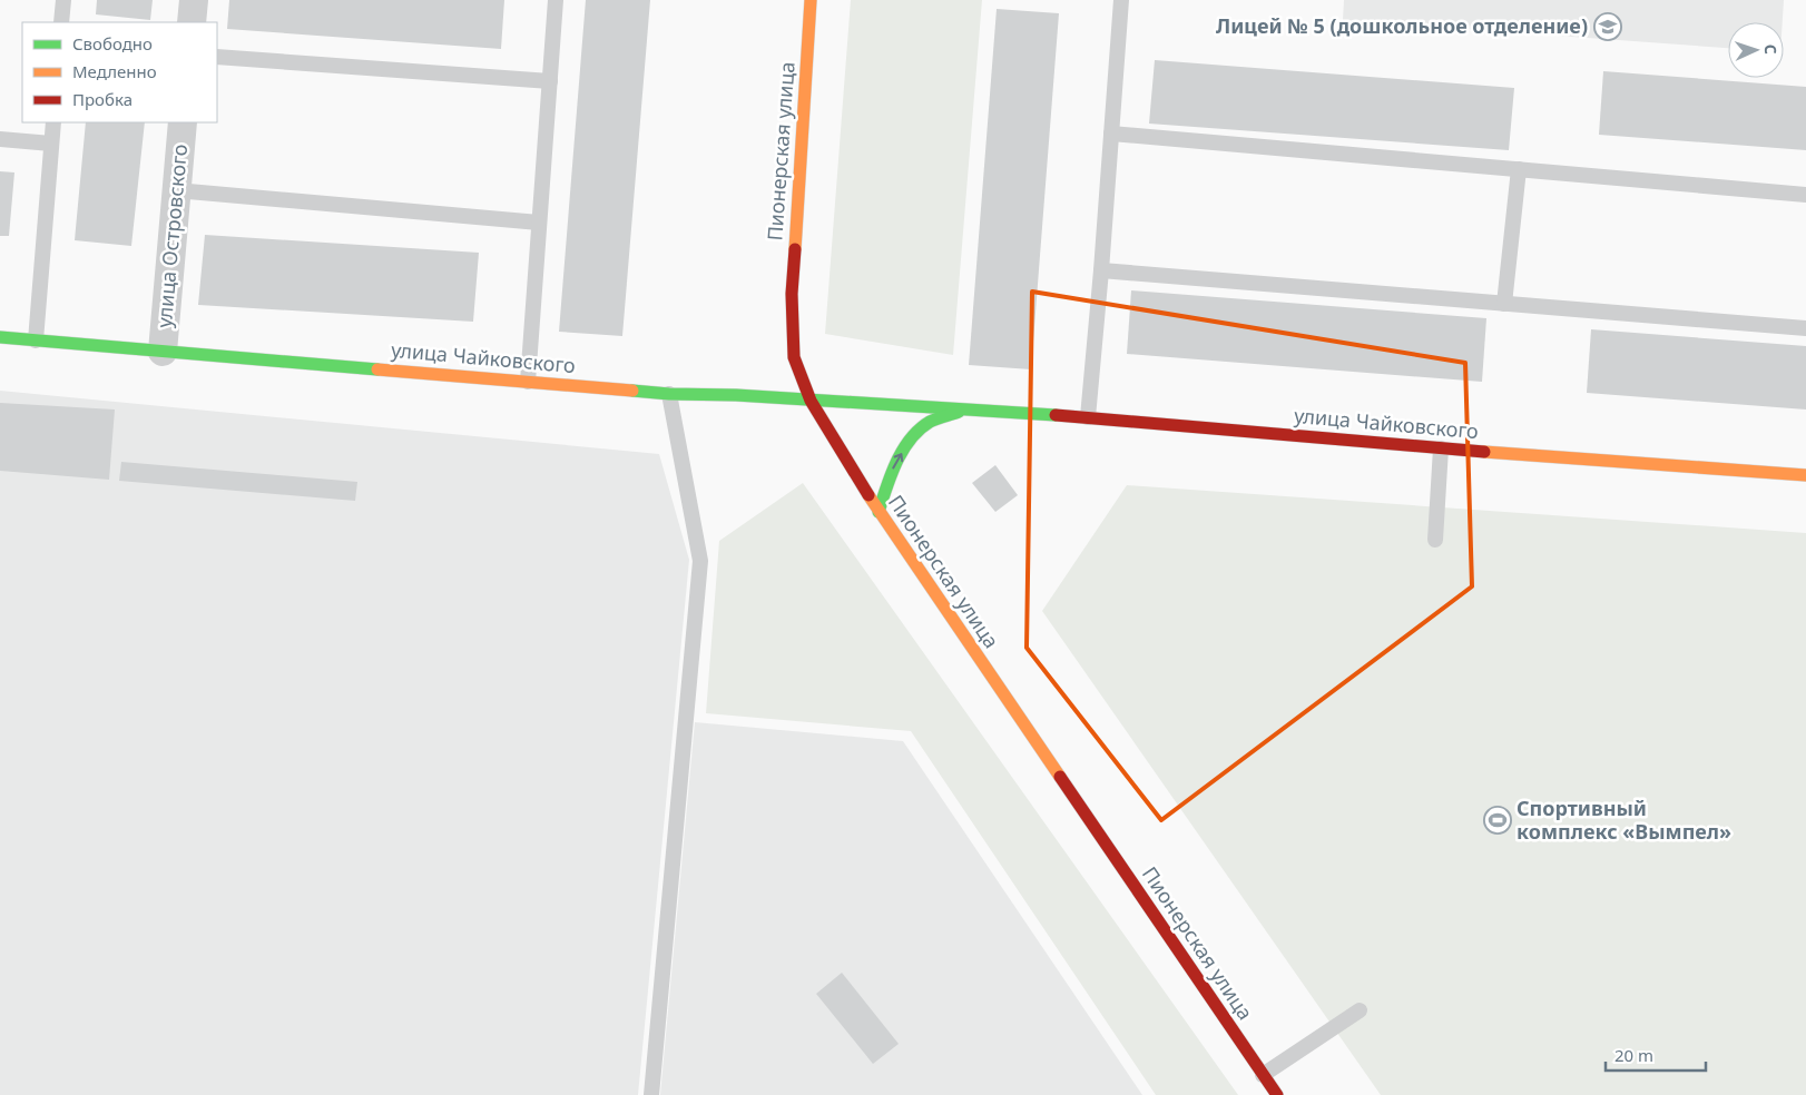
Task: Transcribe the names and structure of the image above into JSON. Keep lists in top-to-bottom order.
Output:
{
  "streets": {
    "street": ["Пионерская улица", "улица Островского", "улица Чайковского"]
  },
  "crossings": [
    ["Пионерская улица", "улица Чайковского"],
    ["улица Островского", "улица Чайковского"]
  ],
  "places": {
    "school or university": ["Лицей № 5 (дошкольное отделение)"],
    "sports": ["Спортивный комплекс «Вымпел»"]
  },
  "legend": ["Свободно", "Медленно", "Пробка"],
  "scale_bar": "20 m",
  "north": "right"
}
